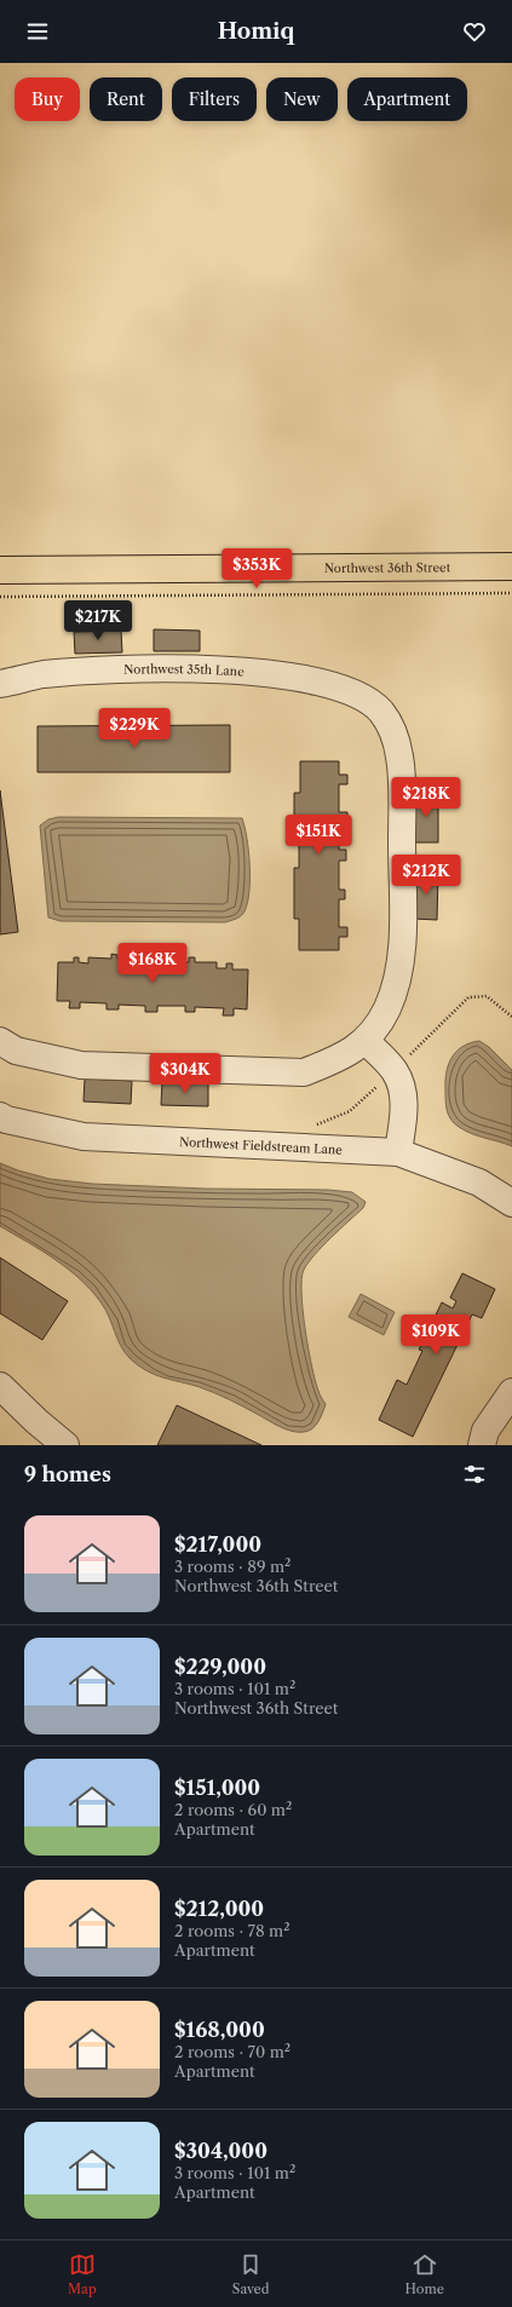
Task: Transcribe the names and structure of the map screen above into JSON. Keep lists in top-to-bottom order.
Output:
{
  "streets": {
    "main road": ["Northwest 36th Street"],
    "lane": ["Northwest 35th Lane", "Northwest Fieldstream Lane"]
  },
  "page": {
    "header": "Homiq",
    "chip": [
      "Buy",
      "Rent",
      "Filters",
      "New",
      "Apartment"
    ],
    "price": [
      "$353K",
      "$217K",
      "$229K",
      "$218K",
      "$151K",
      "$212K",
      "$168K",
      "$304K",
      "$109K"
    ],
    "heading": "9 homes",
    "list": [
      {
        "name": "$217,000",
        "note": "3 rooms · 89 m² · Northwest 36th Street"
      },
      {
        "name": "$229,000",
        "note": "3 rooms · 101 m² · Northwest 36th Street"
      },
      {
        "name": "$151,000",
        "note": "2 rooms · 60 m² · Apartment"
      },
      {
        "name": "$212,000",
        "note": "2 rooms · 78 m² · Apartment"
      },
      {
        "name": "$168,000",
        "note": "2 rooms · 70 m² · Apartment"
      },
      {
        "name": "$304,000",
        "note": "3 rooms · 101 m² · Apartment"
      }
    ],
    "tabs": ["Map", "Saved", "Home"]
  }
}
